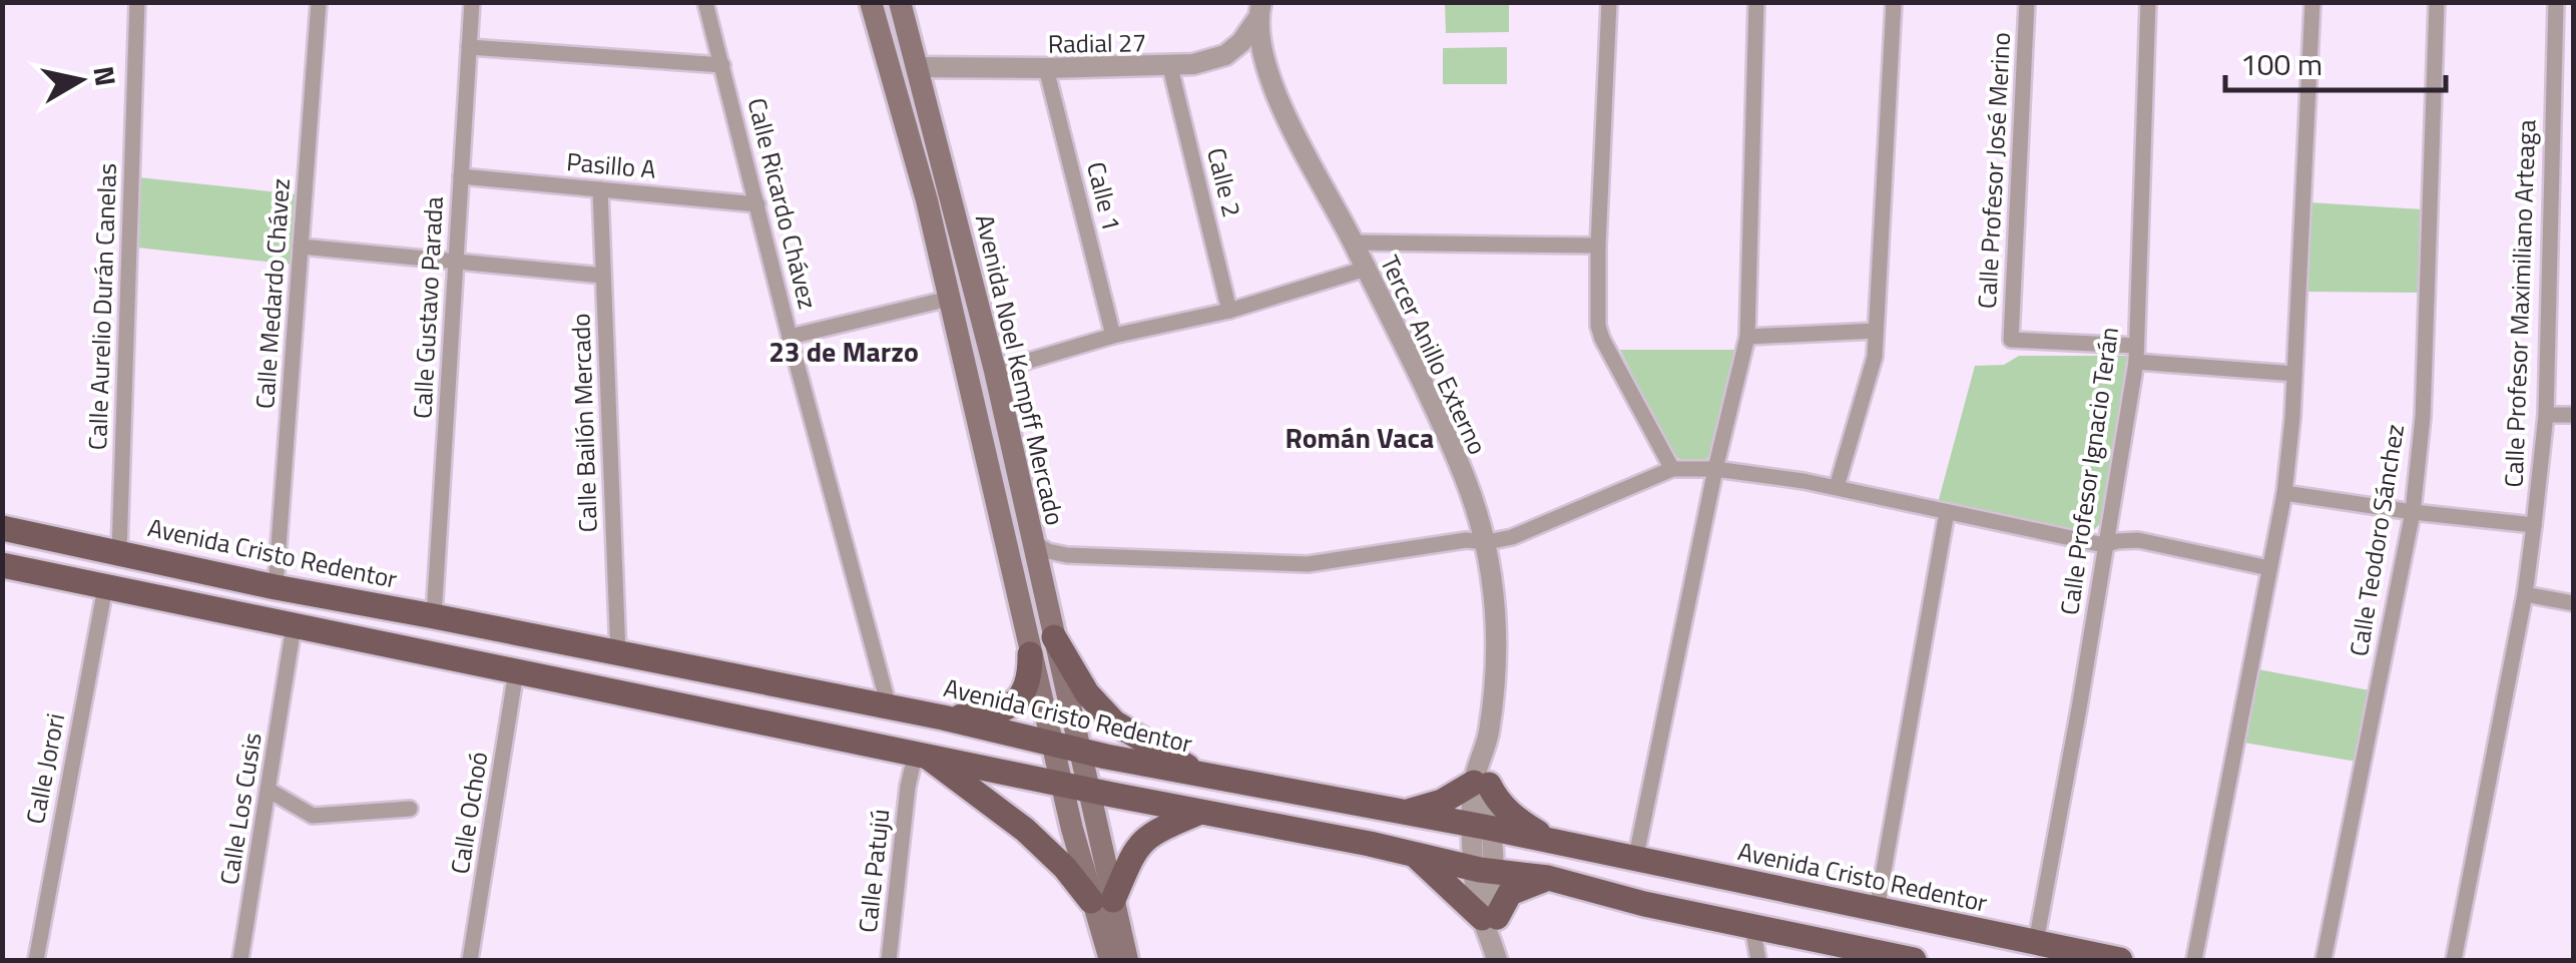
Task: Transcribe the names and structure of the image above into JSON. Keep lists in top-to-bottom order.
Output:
{
  "streets": {
    "main road": ["Avenida Noel Kempff Mercado", "Avenida Cristo Redentor"],
    "street": [
      "Radial 27",
      "Pasillo A",
      "Calle Profesor José Merino",
      "Calle 2",
      "Calle 1",
      "Calle Ricardo Chávez",
      "Calle Medardo Chávez",
      "Calle Profesor Maximiliano Arteaga",
      "Calle Aurelio Durán Canelas",
      "Calle Gustavo Parada",
      "Tercer Anillo Externo",
      "Calle Bailón Mercado",
      "Calle Profesor Ignacio Terán",
      "Calle Teodoro Sánchez",
      "Calle Jorori",
      "Calle Los Cusis",
      "Calle Ochoó",
      "Calle Patujú"
    ]
  },
  "crossings": [
    ["Radial 27", "Calle 2"],
    ["Radial 27", "Calle 1"],
    ["Radial 27", "Avenida Noel Kempff Mercado"],
    ["Pasillo A", "Calle Ricardo Chávez"],
    ["Pasillo A", "Calle Gustavo Parada"],
    ["Pasillo A", "Calle Bailón Mercado"],
    ["Calle Profesor José Merino", "Calle Profesor Ignacio Terán"],
    ["Calle Ricardo Chávez", "Avenida Cristo Redentor"],
    ["Calle Medardo Chávez", "Avenida Cristo Redentor"],
    ["Calle Aurelio Durán Canelas", "Avenida Cristo Redentor"],
    ["Calle Gustavo Parada", "Avenida Cristo Redentor"],
    ["Tercer Anillo Externo", "Avenida Cristo Redentor"],
    ["Avenida Noel Kempff Mercado", "Avenida Cristo Redentor"],
    ["Calle Bailón Mercado", "Avenida Cristo Redentor"],
    ["Calle Profesor Ignacio Terán", "Avenida Cristo Redentor"]
  ],
  "districts": ["23 de Marzo", "Román Vaca"],
  "scale_bar": "100 m",
  "north": "right"
}
